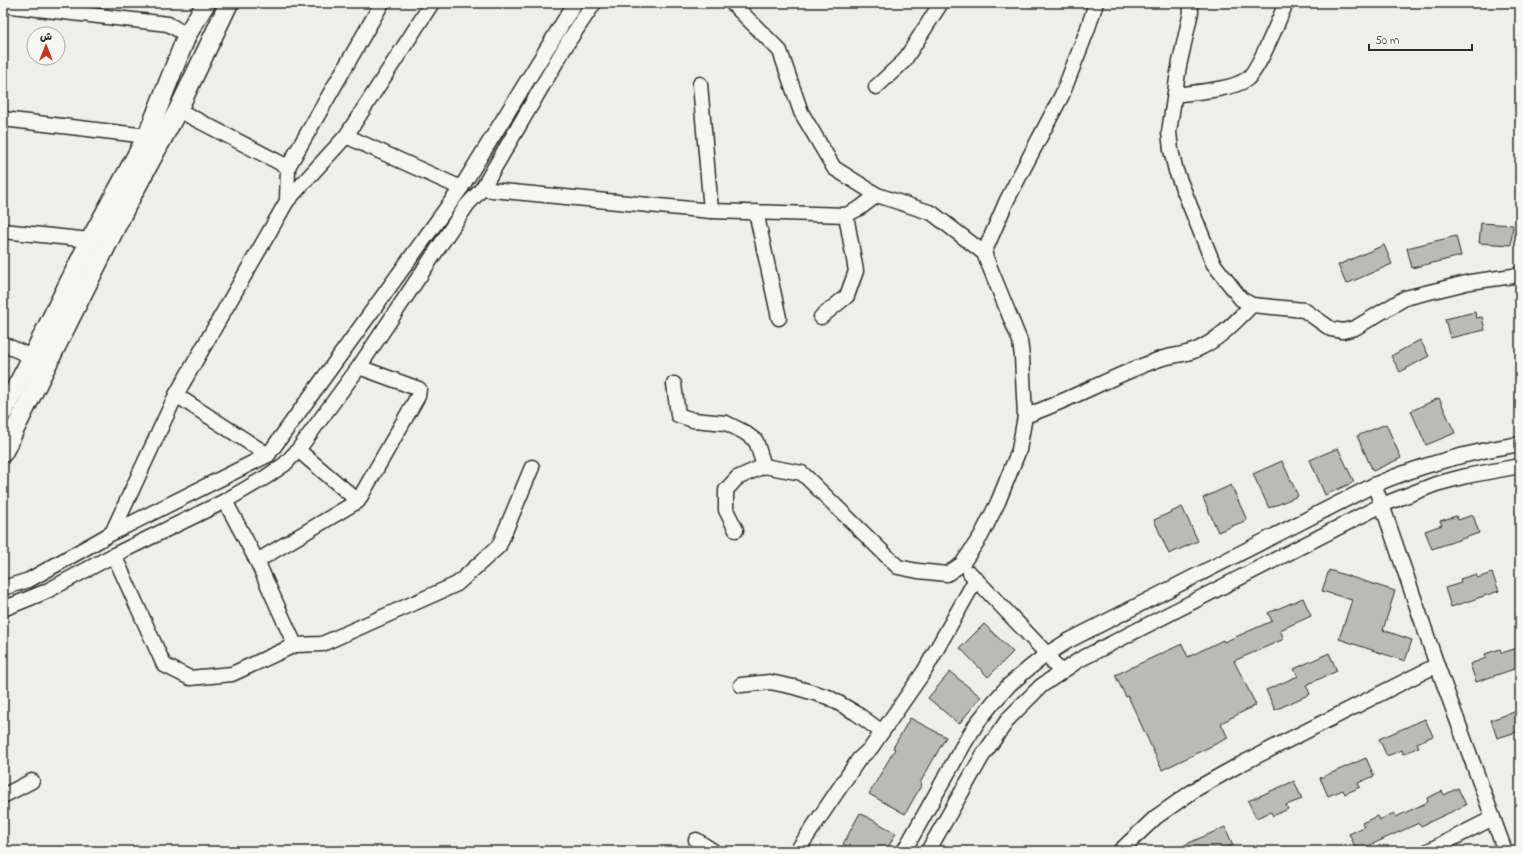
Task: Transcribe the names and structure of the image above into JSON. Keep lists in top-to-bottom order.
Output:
{
  "scale_bar": "50 m",
  "north": "top"
}
